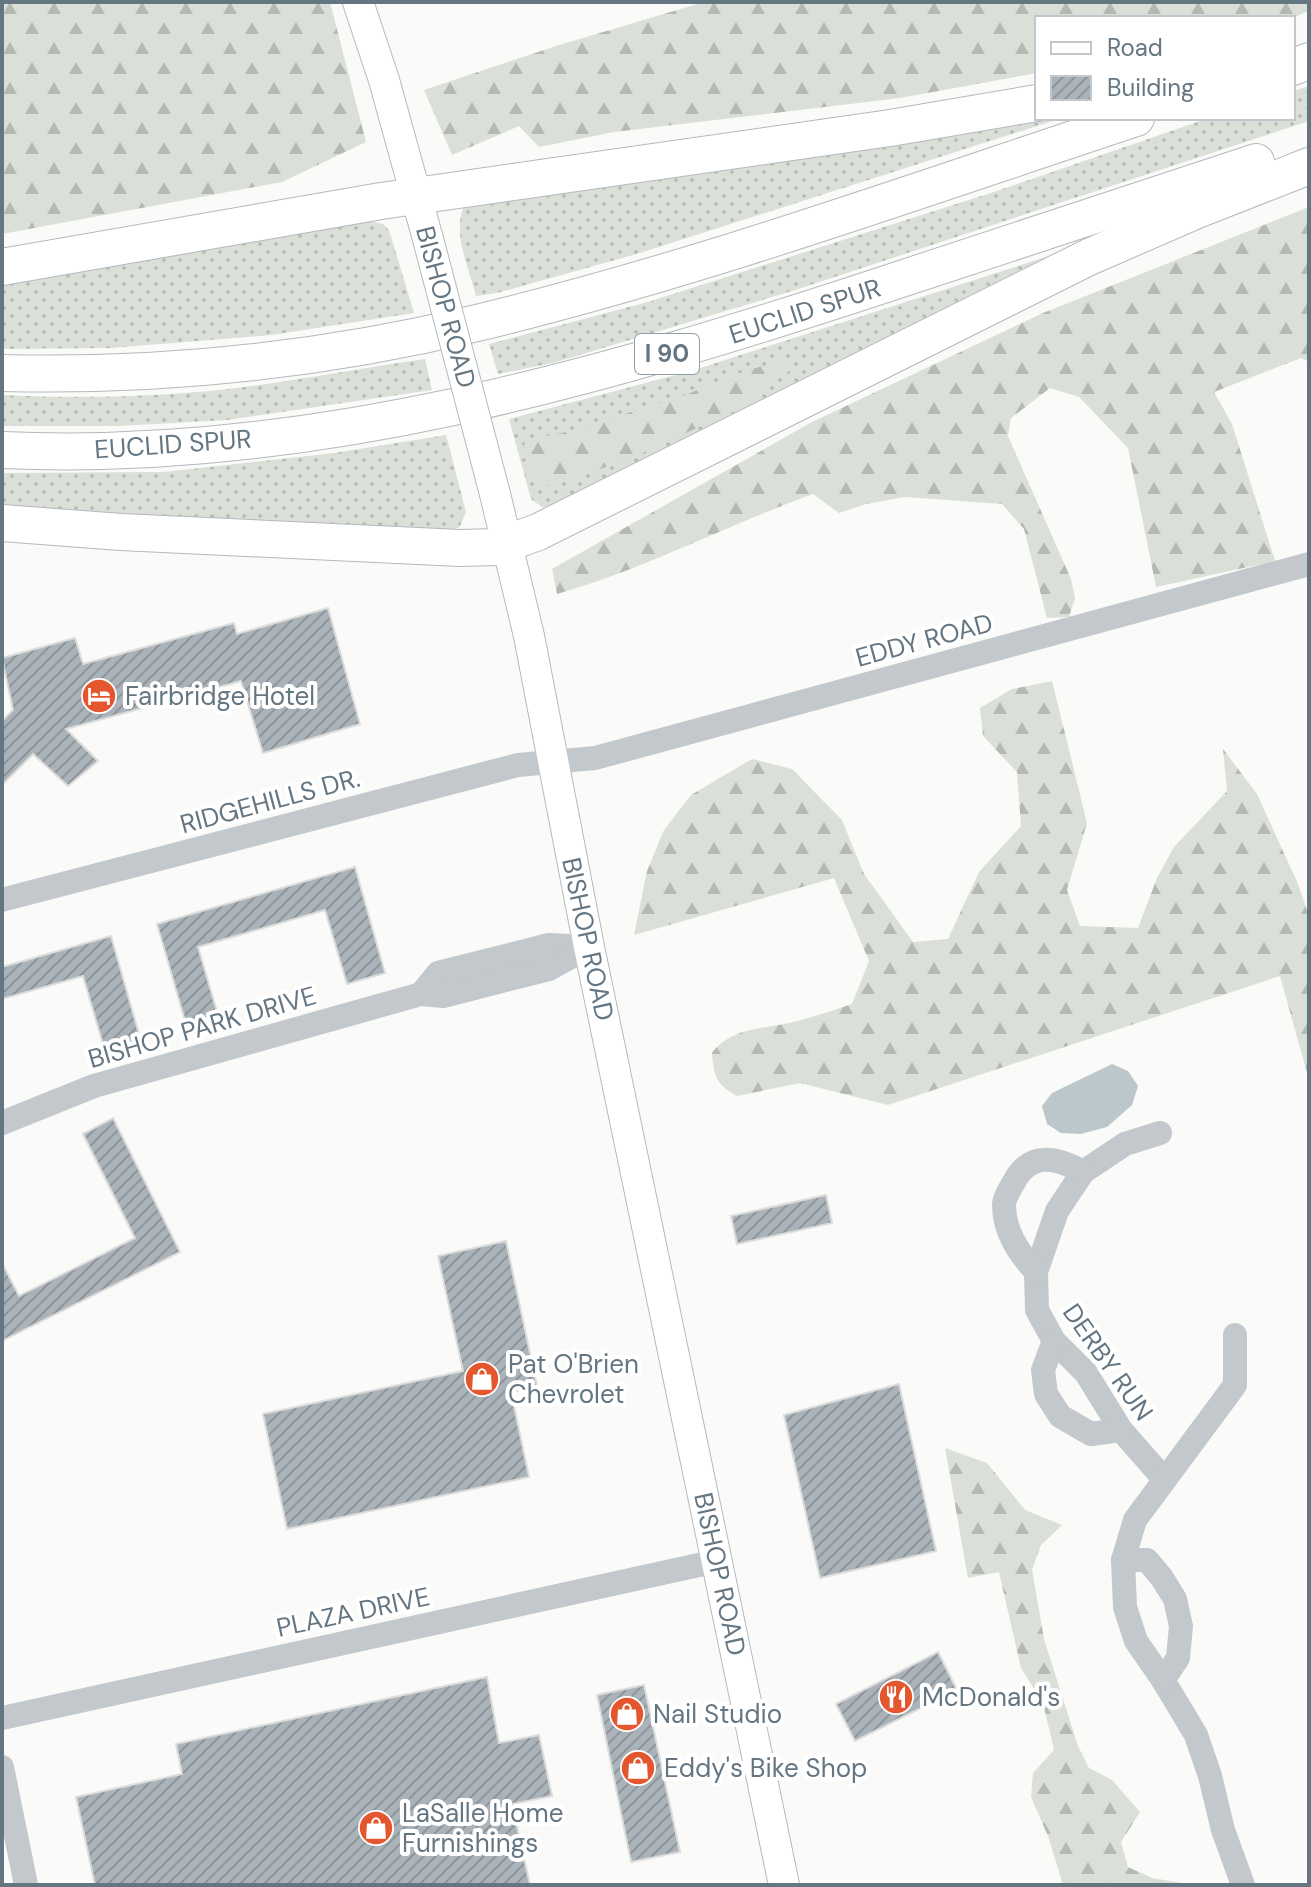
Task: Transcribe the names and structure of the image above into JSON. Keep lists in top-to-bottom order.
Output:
{
  "streets": {
    "highway": ["EUCLID SPUR", "I 90"],
    "main road": ["BISHOP ROAD"],
    "street": [
      "EDDY ROAD",
      "RIDGEHILLS DR.",
      "BISHOP PARK DRIVE",
      "DERBY RUN",
      "PLAZA DRIVE"
    ]
  },
  "crossings": [
    ["BISHOP ROAD", "EDDY ROAD"],
    ["BISHOP ROAD", "RIDGEHILLS DR."],
    ["BISHOP ROAD", "BISHOP PARK DRIVE"],
    ["BISHOP ROAD", "PLAZA DRIVE"],
    ["EDDY ROAD", "RIDGEHILLS DR."]
  ],
  "places": {
    "hotel": ["Fairbridge Hotel"],
    "shop": [
      "Pat O'Brien Chevrolet",
      "Nail Studio",
      "Eddy's Bike Shop",
      "LaSalle Home Furnishings"
    ],
    "restaurant": ["McDonald's"]
  },
  "legend": ["Road", "Building"]
}
